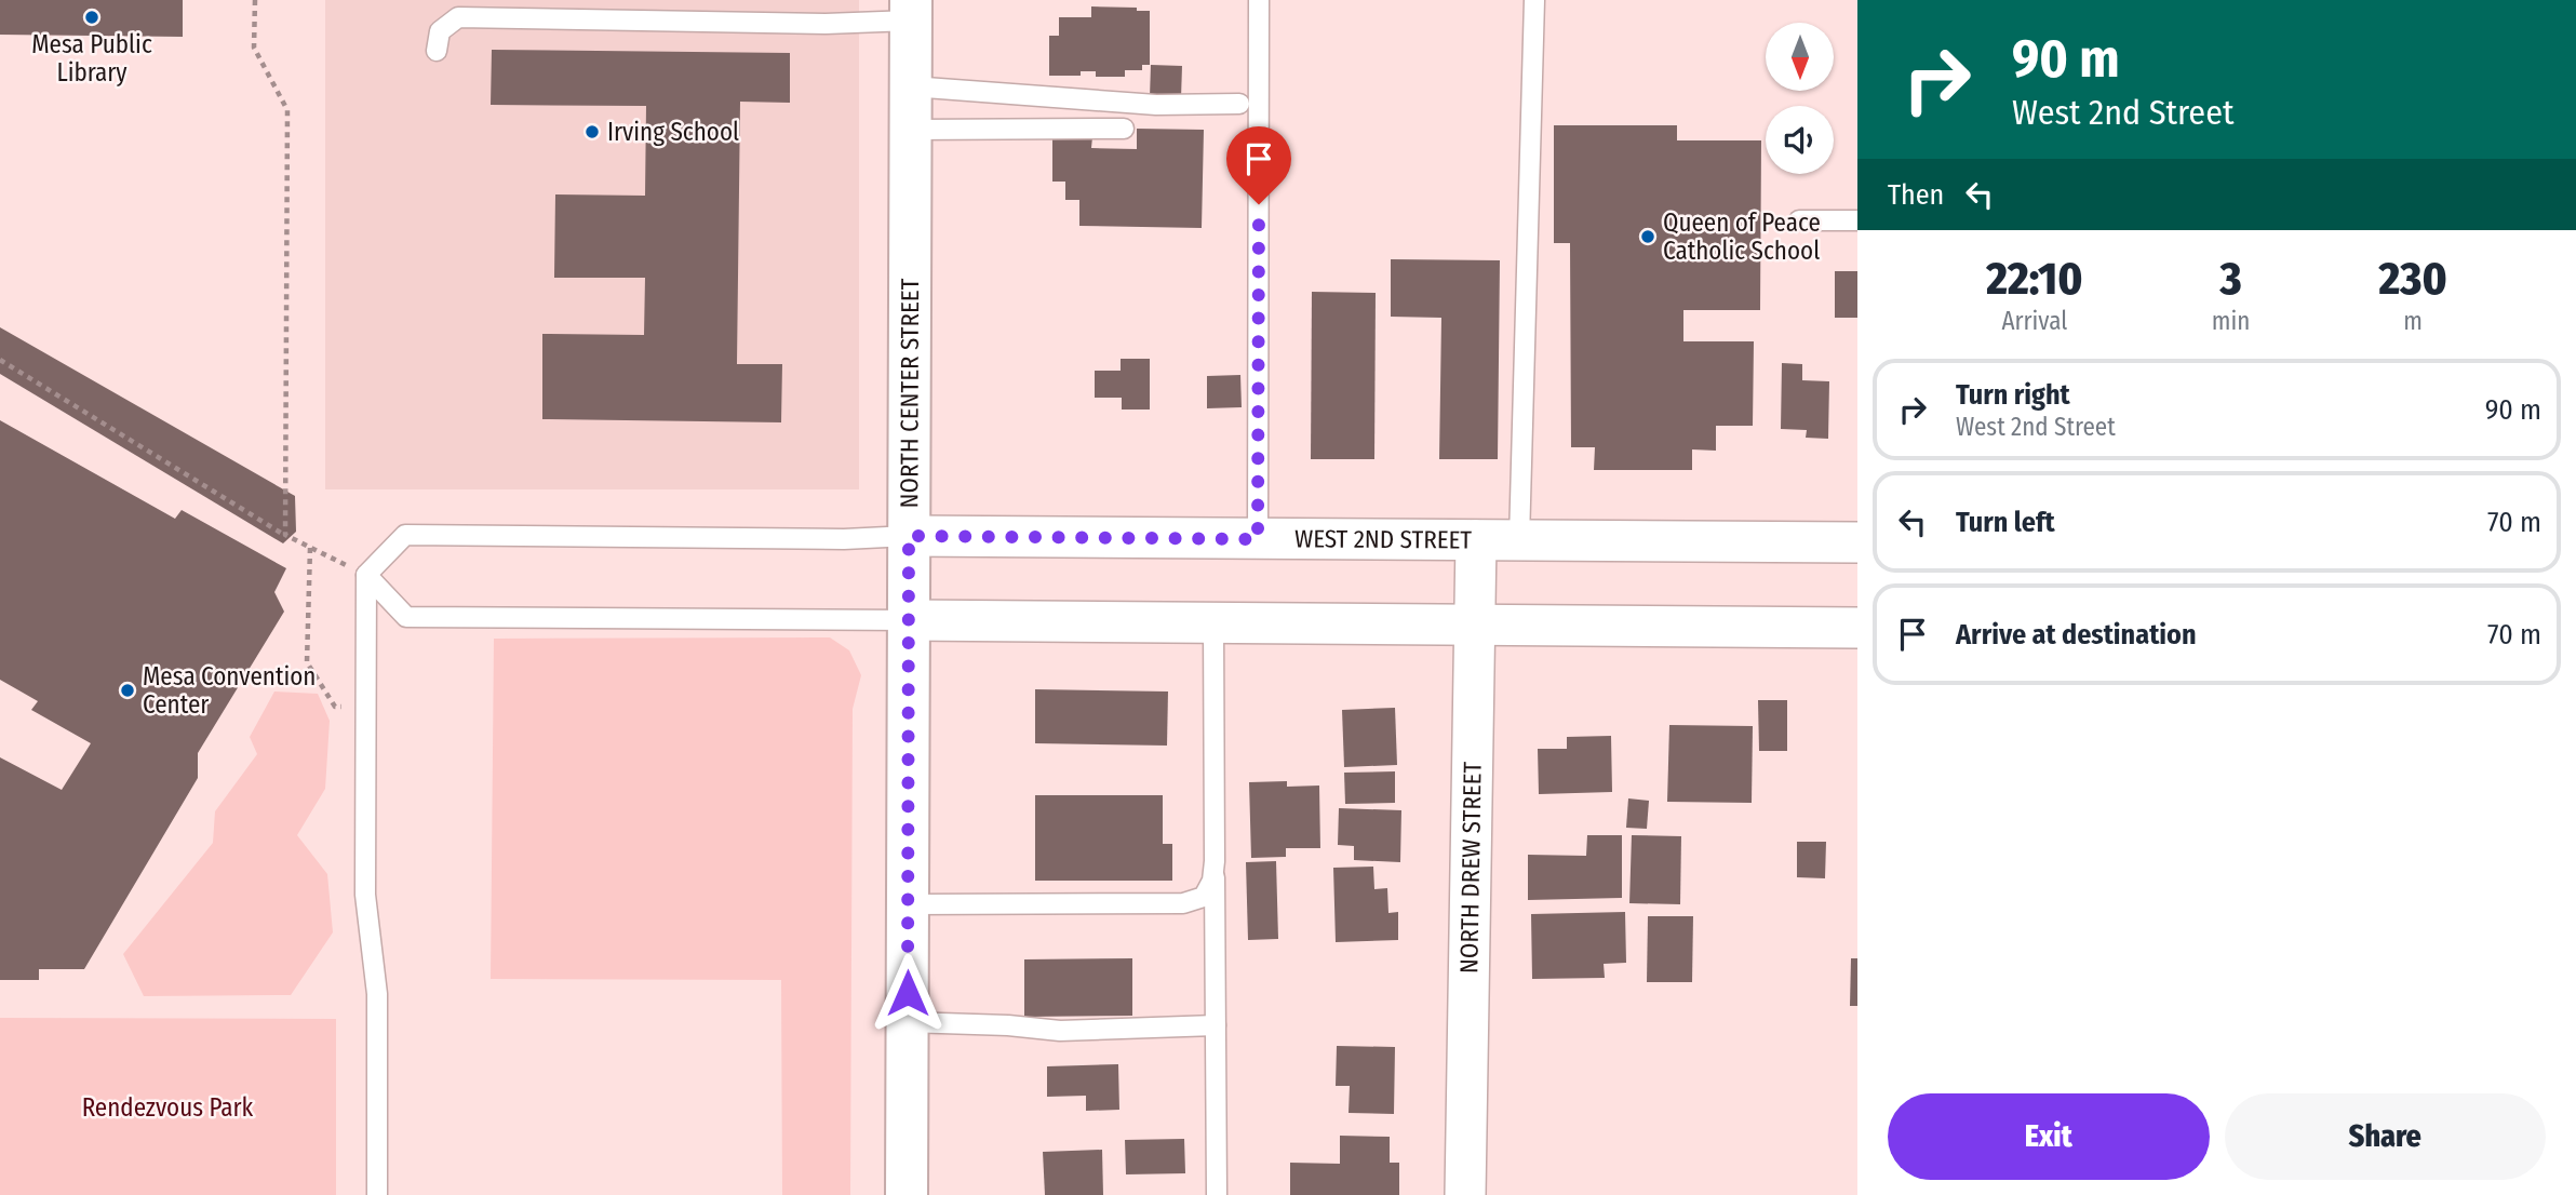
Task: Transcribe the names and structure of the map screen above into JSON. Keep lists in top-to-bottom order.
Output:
{
  "streets": {
    "street": ["NORTH CENTER STREET", "WEST 2ND STREET", "NORTH DREW STREET"]
  },
  "crossings": [
    ["NORTH CENTER STREET", "WEST 2ND STREET"],
    ["WEST 2ND STREET", "NORTH DREW STREET"]
  ],
  "parks": ["Rendezvous Park"],
  "places": [
    "Mesa Public Library",
    "Irving School",
    "Queen of Peace Catholic School",
    "Mesa Convention Center"
  ],
  "north": "bottom",
  "page": {
    "turn": ["90 m", "West 2nd Street"],
    "then": "Then",
    "eta": [
      "22:10",
      "Arrival",
      "3",
      "min",
      "230",
      "m"
    ],
    "list": [
      {
        "name": "Turn right",
        "note": "West 2nd Street",
        "value": "90 m"
      },
      {
        "name": "Turn left",
        "value": "70 m"
      },
      {
        "name": "Arrive at destination",
        "value": "70 m"
      }
    ],
    "buttons": ["Exit", "Share"]
  }
}
